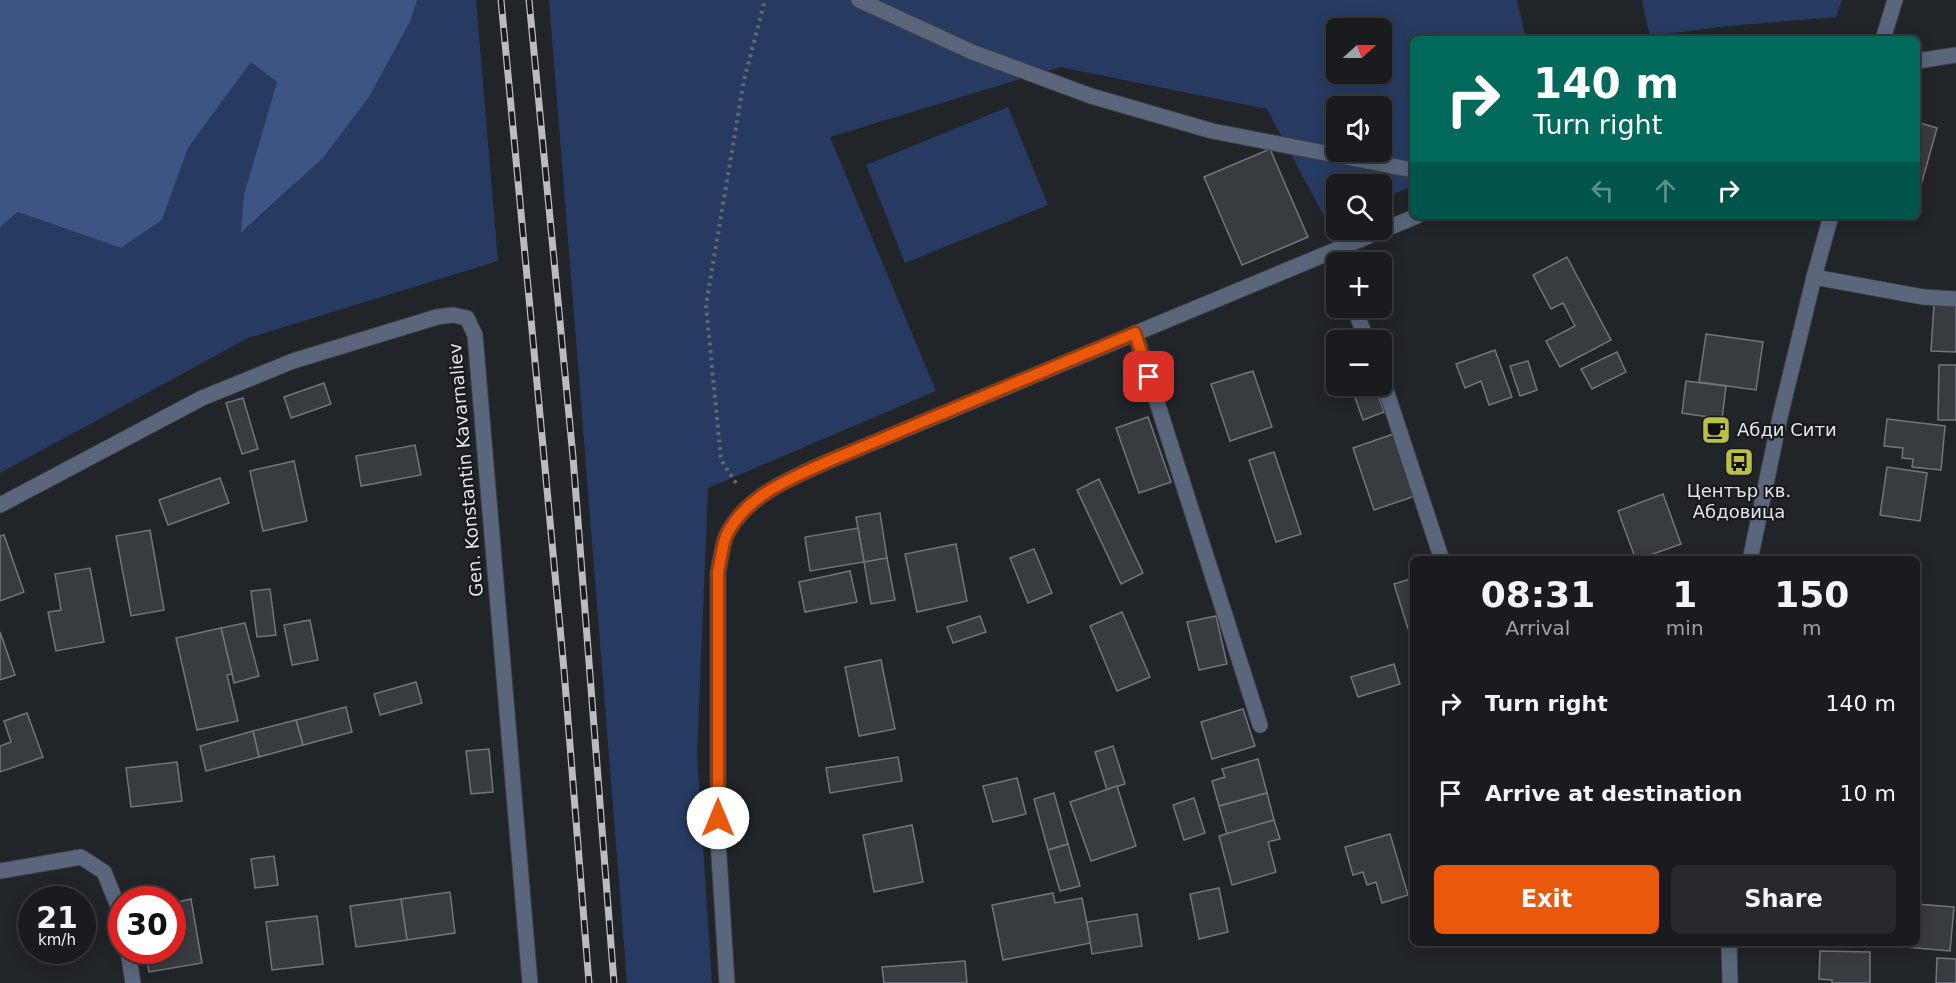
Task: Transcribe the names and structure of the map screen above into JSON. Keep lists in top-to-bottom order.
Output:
{
  "streets": {
    "street": ["Gen. Konstantin Kavarnaliev"]
  },
  "places": {
    "cafe": ["Абди Сити"],
    "bus stop": ["Център кв. Абдовица"]
  },
  "north": "right",
  "page": {
    "map_buttons": ["+", "−"],
    "turn": ["140 m", "Turn right"],
    "eta": [
      "08:31",
      "Arrival",
      "1",
      "min",
      "150",
      "m"
    ],
    "list": [
      {
        "name": "Turn right",
        "value": "140 m"
      },
      {
        "name": "Arrive at destination",
        "value": "10 m"
      }
    ],
    "buttons": ["Exit", "Share"],
    "speed": "21 km/h",
    "limit": "30"
  }
}
